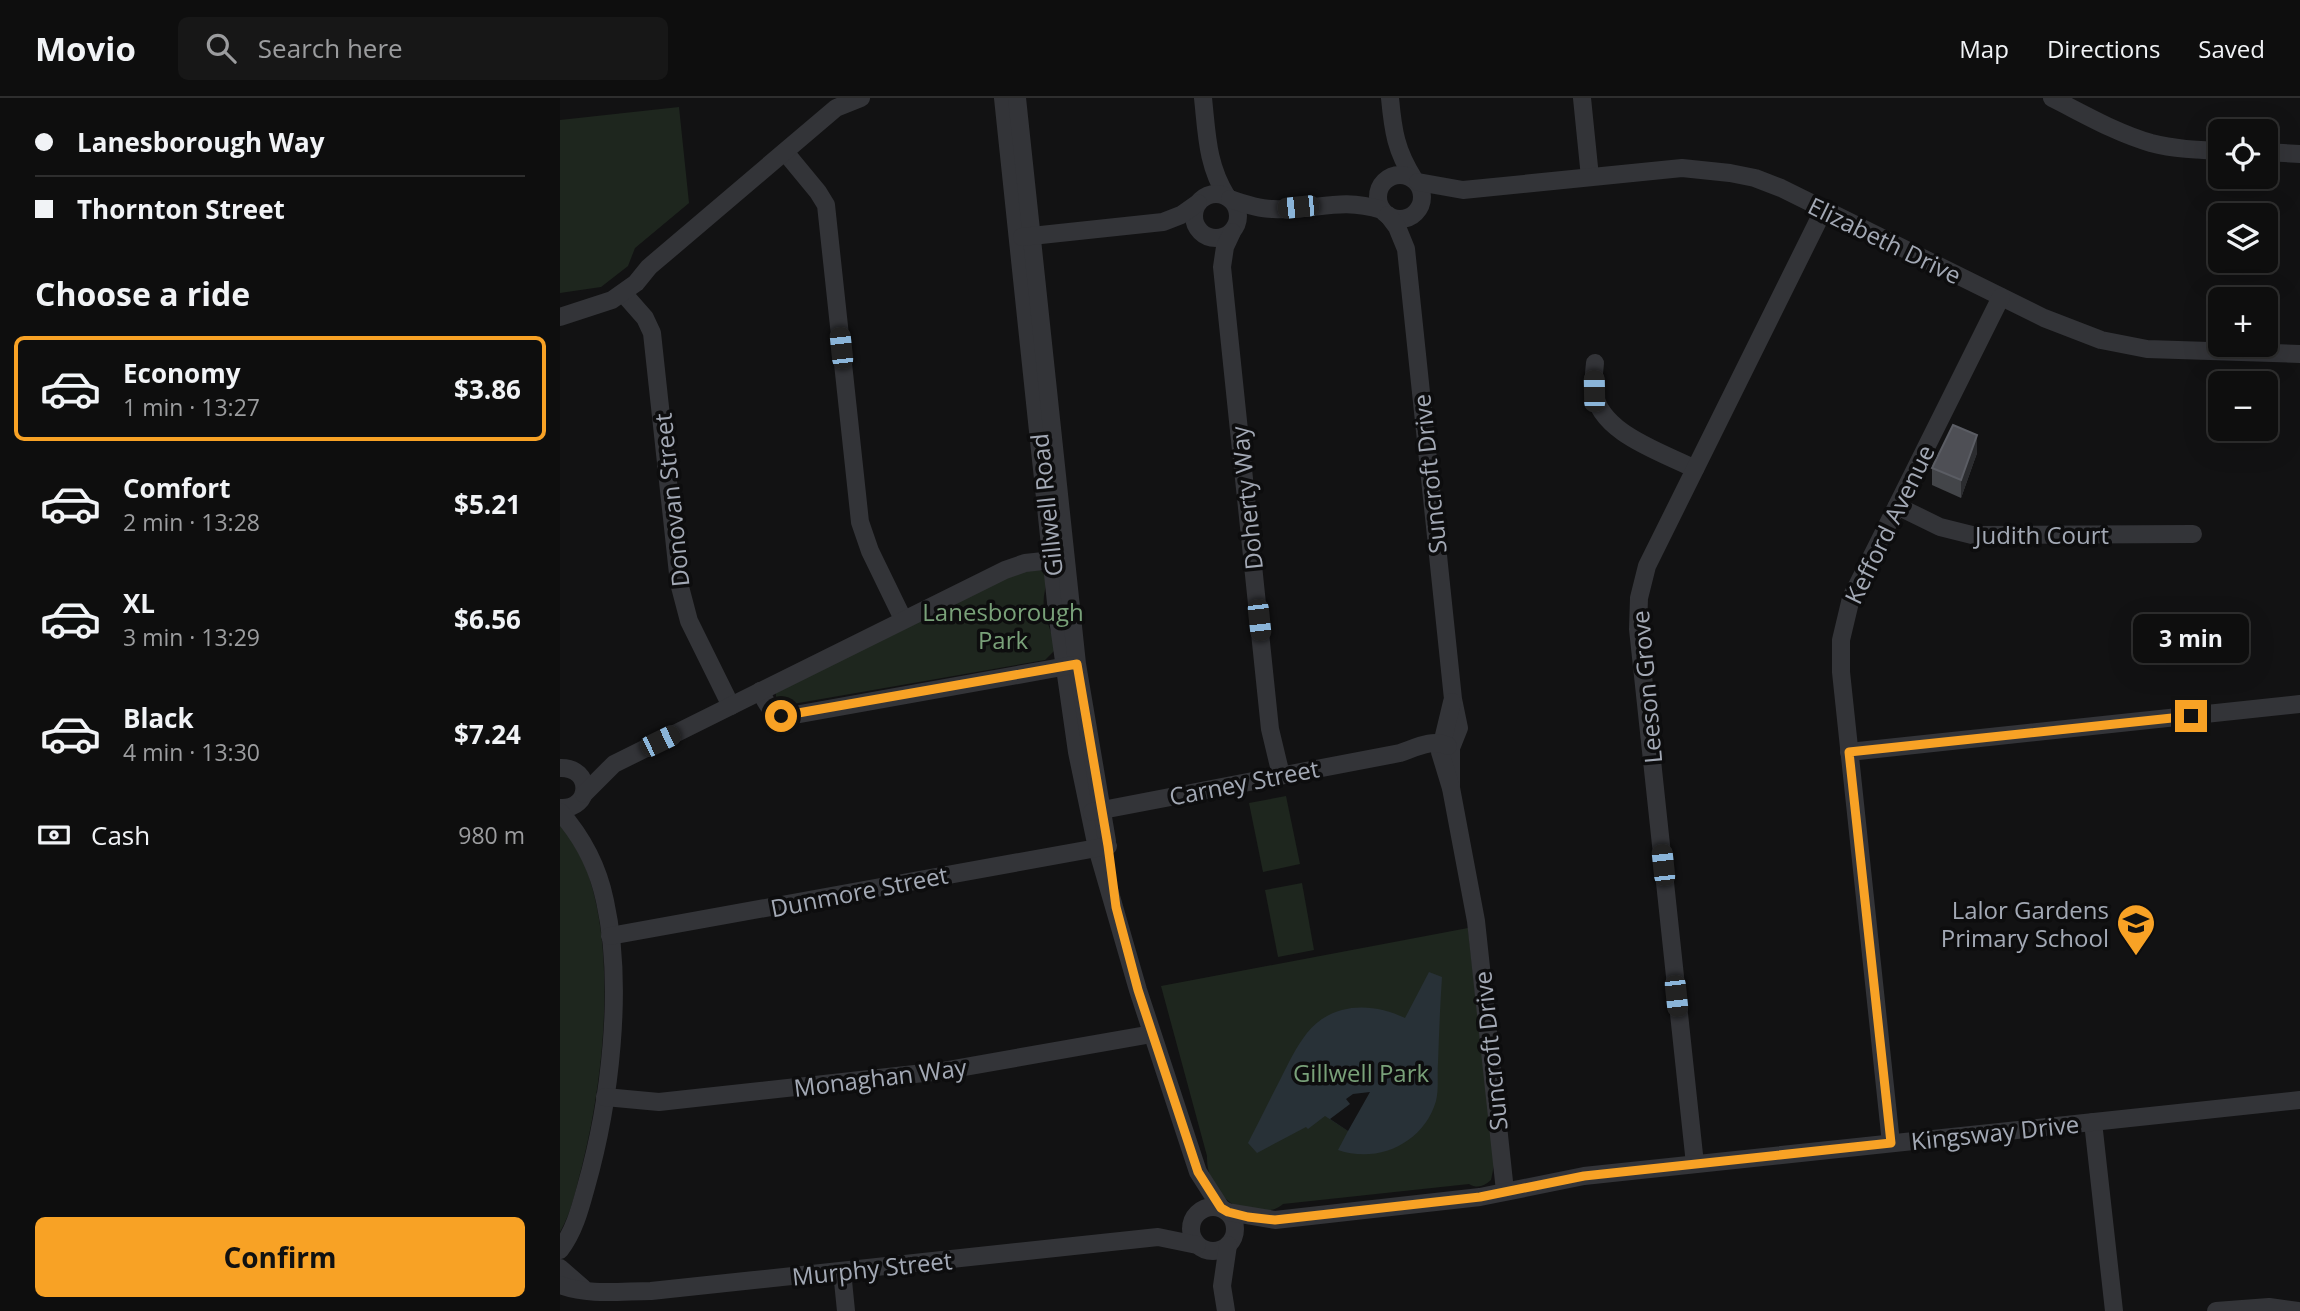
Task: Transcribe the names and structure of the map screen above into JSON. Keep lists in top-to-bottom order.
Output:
{
  "streets": {
    "street": [
      "Elizabeth Drive",
      "Suncroft Drive",
      "Doherty Way",
      "Donovan Street",
      "Gillwell Road",
      "Kefford Avenue",
      "Judith Court",
      "Leeson Grove",
      "Carney Street",
      "Dunmore Street",
      "Monaghan Way",
      "Kingsway Drive",
      "Murphy Street"
    ]
  },
  "crossings": [
    ["Elizabeth Drive", "Suncroft Drive"],
    ["Elizabeth Drive", "Kefford Avenue"],
    ["Elizabeth Drive", "Leeson Grove"],
    ["Suncroft Drive", "Carney Street"],
    ["Suncroft Drive", "Kingsway Drive"],
    ["Doherty Way", "Carney Street"],
    ["Gillwell Road", "Carney Street"],
    ["Gillwell Road", "Dunmore Street"],
    ["Gillwell Road", "Monaghan Way"],
    ["Gillwell Road", "Kingsway Drive"],
    ["Gillwell Road", "Murphy Street"],
    ["Kefford Avenue", "Judith Court"],
    ["Kefford Avenue", "Kingsway Drive"],
    ["Leeson Grove", "Kingsway Drive"],
    ["Kingsway Drive", "Murphy Street"]
  ],
  "parks": ["Lanesborough Park", "Gillwell Park"],
  "places": {
    "school or university": ["Lalor Gardens Primary School"]
  },
  "page": {
    "header": "Movio",
    "search": "Search here",
    "nav": ["Map", "Directions", "Saved"],
    "banner": ["Lanesborough Way", "Thornton Street"],
    "map_buttons": ["+", "−"],
    "heading": "Choose a ride",
    "list": [
      {
        "name": "Economy",
        "note": "1 min · 13:27",
        "value": "$3.86"
      },
      {
        "name": "Comfort",
        "note": "2 min · 13:28",
        "value": "$5.21"
      },
      {
        "name": "XL",
        "note": "3 min · 13:29",
        "value": "$6.56"
      },
      {
        "name": "Black",
        "note": "4 min · 13:30",
        "value": "$7.24"
      }
    ],
    "bubble": "3 min",
    "pay": ["Cash", "980 m"],
    "buttons": "Confirm"
  }
}
